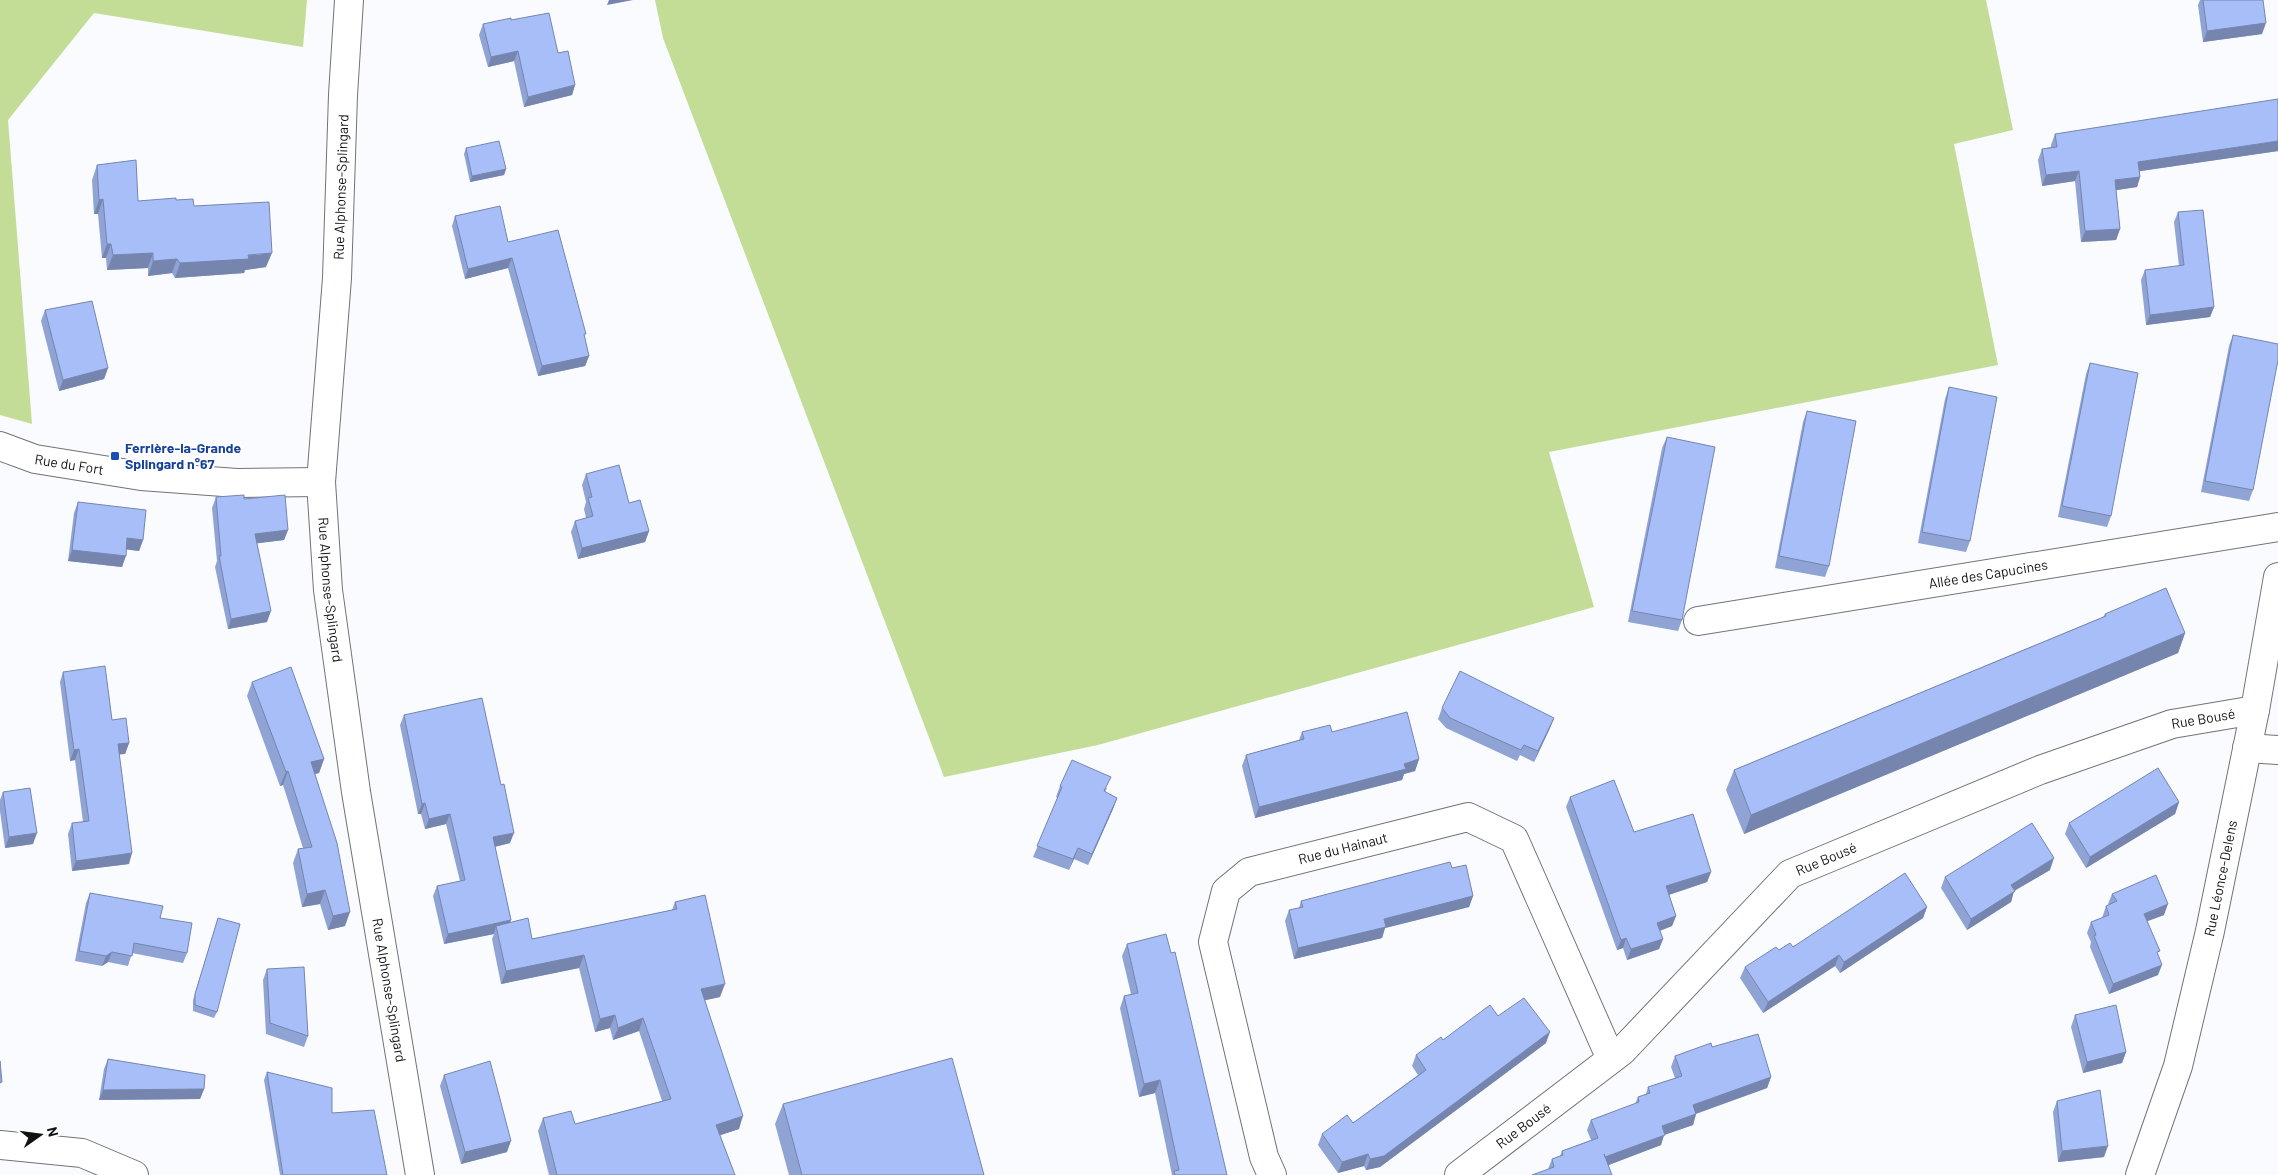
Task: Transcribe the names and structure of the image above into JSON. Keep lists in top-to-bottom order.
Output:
{
  "streets": {
    "street": [
      "Rue Alphonse-Splingard",
      "Rue du Fort",
      "Allée des Capucines",
      "Rue Bousé",
      "Rue du Hainaut",
      "Rue Léonce-Delens"
    ]
  },
  "crossings": [
    ["Rue Alphonse-Splingard", "Rue du Fort"],
    ["Rue Bousé", "Rue du Hainaut"],
    ["Rue Bousé", "Rue Léonce-Delens"]
  ],
  "places": {
    "transit": ["Ferrière-la-Grande Splingard n°67"]
  },
  "north": "right"
}
